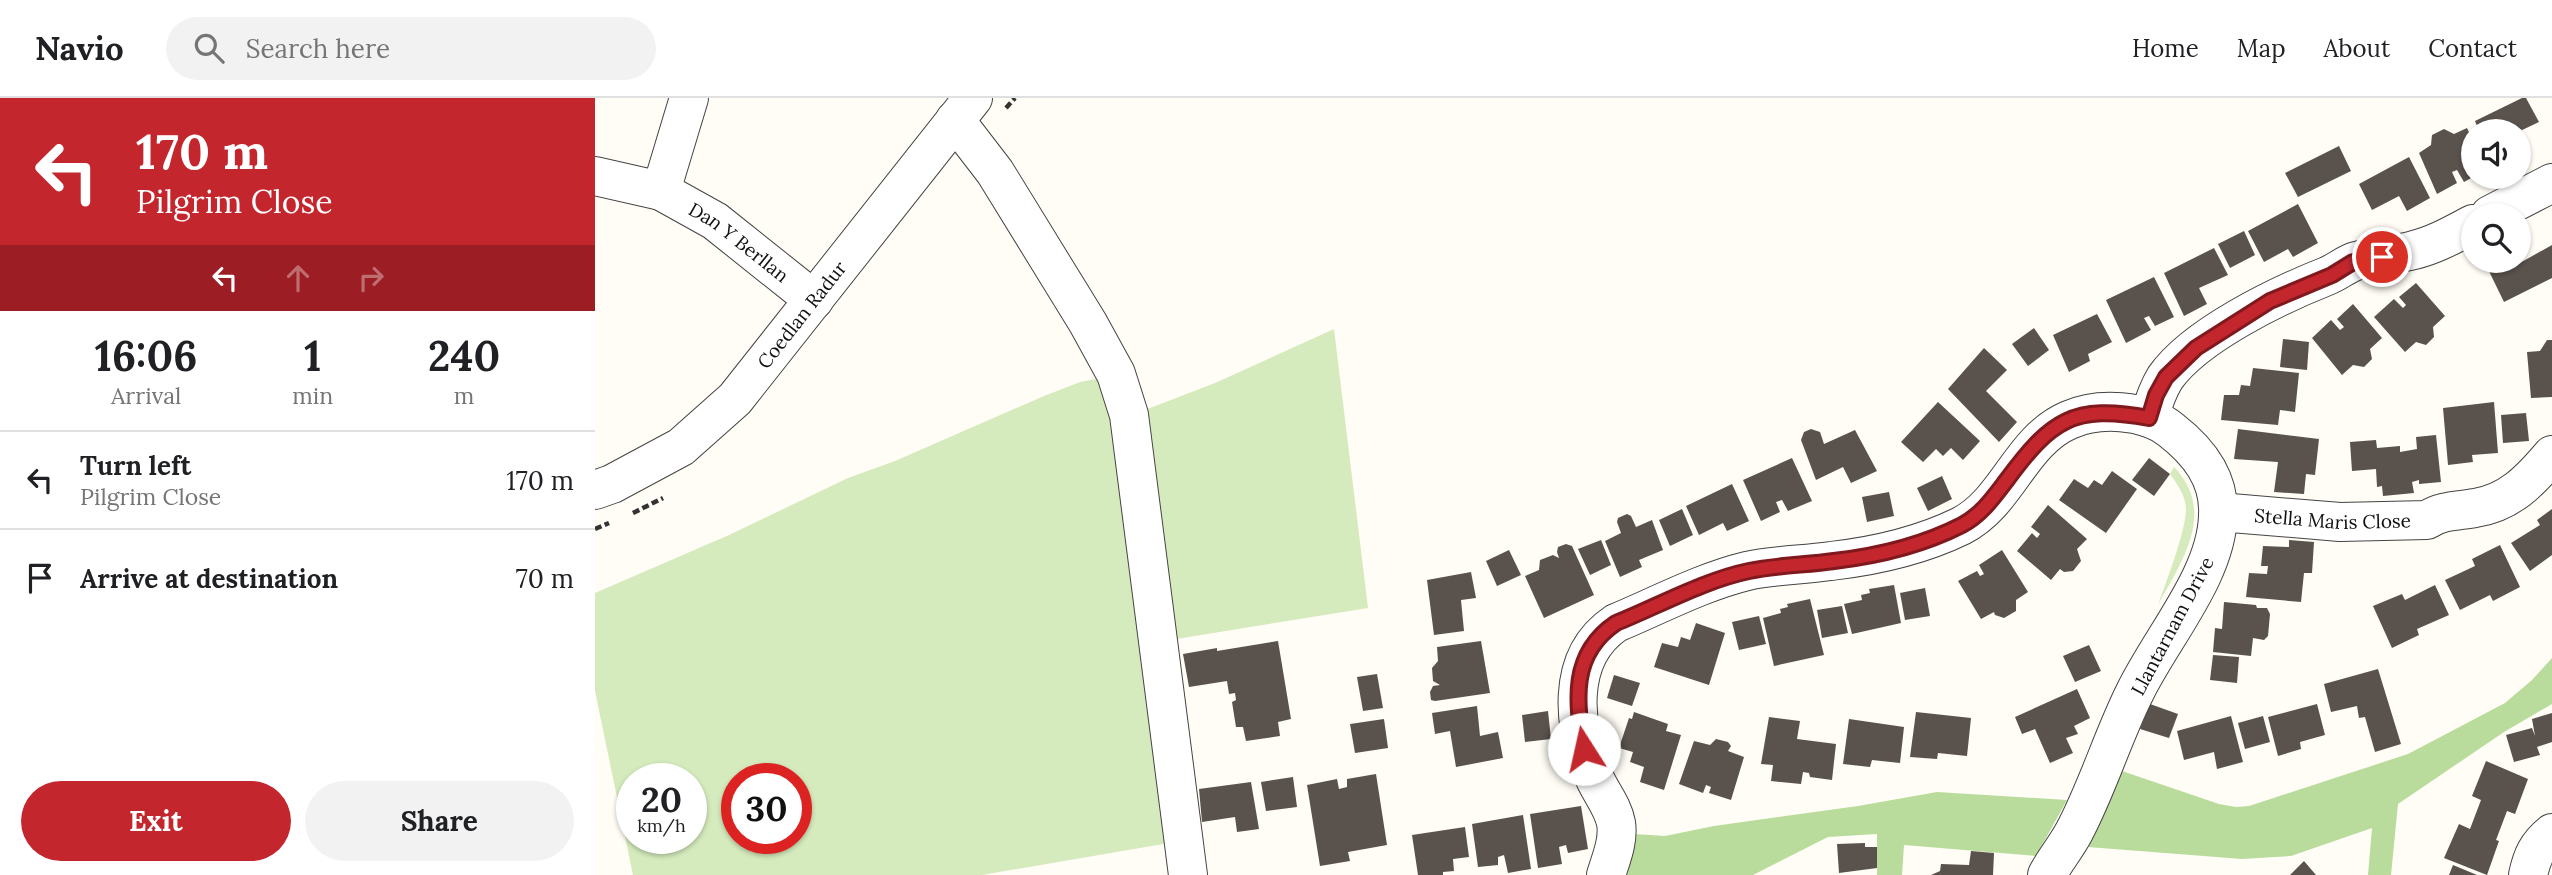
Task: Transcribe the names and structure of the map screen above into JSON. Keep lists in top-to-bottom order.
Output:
{
  "streets": {
    "street": [
      "Dan Y Berllan",
      "Coedlan Radur",
      "Stella Maris Close",
      "Llantarnam Drive"
    ]
  },
  "crossings": [
    ["Dan Y Berllan", "Coedlan Radur"],
    ["Stella Maris Close", "Llantarnam Drive"]
  ],
  "page": {
    "header": "Navio",
    "search": "Search here",
    "nav": [
      "Home",
      "Map",
      "About",
      "Contact"
    ],
    "turn": ["170 m", "Pilgrim Close"],
    "eta": [
      "16:06",
      "Arrival",
      "1",
      "min",
      "240",
      "m"
    ],
    "list": [
      {
        "name": "Turn left",
        "note": "Pilgrim Close",
        "value": "170 m"
      },
      {
        "name": "Arrive at destination",
        "value": "70 m"
      }
    ],
    "speed": "20 km/h",
    "limit": "30",
    "buttons": ["Exit", "Share"]
  }
}
